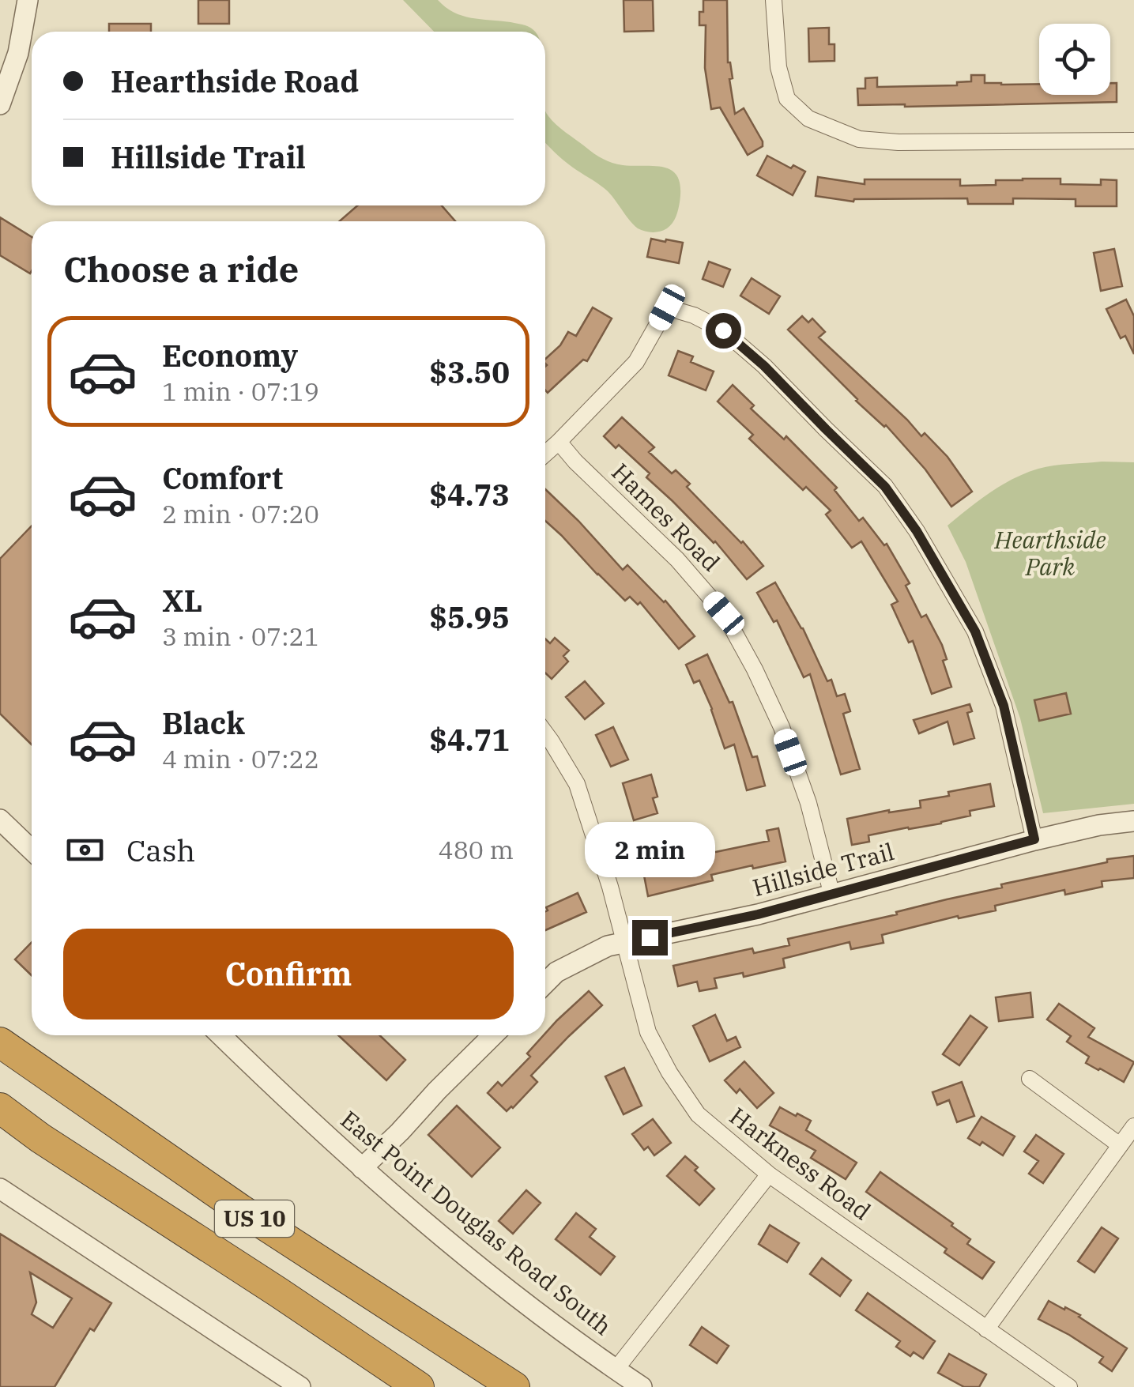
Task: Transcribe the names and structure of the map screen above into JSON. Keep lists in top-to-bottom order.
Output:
{
  "streets": {
    "highway": ["US 10"],
    "street": [
      "Hames Road",
      "Hillside Trail",
      "Harkness Road",
      "East Point Douglas Road South"
    ]
  },
  "crossings": [
    ["Hames Road", "Hillside Trail"],
    ["Hillside Trail", "Harkness Road"]
  ],
  "parks": ["Hearthside Park"],
  "page": {
    "banner": ["Hearthside Road", "Hillside Trail"],
    "heading": "Choose a ride",
    "list": [
      {
        "name": "Economy",
        "note": "1 min · 07:19",
        "value": "$3.50"
      },
      {
        "name": "Comfort",
        "note": "2 min · 07:20",
        "value": "$4.73"
      },
      {
        "name": "XL",
        "note": "3 min · 07:21",
        "value": "$5.95"
      },
      {
        "name": "Black",
        "note": "4 min · 07:22",
        "value": "$4.71"
      }
    ],
    "pay": ["Cash", "480 m"],
    "bubble": "2 min",
    "buttons": "Confirm"
  }
}
